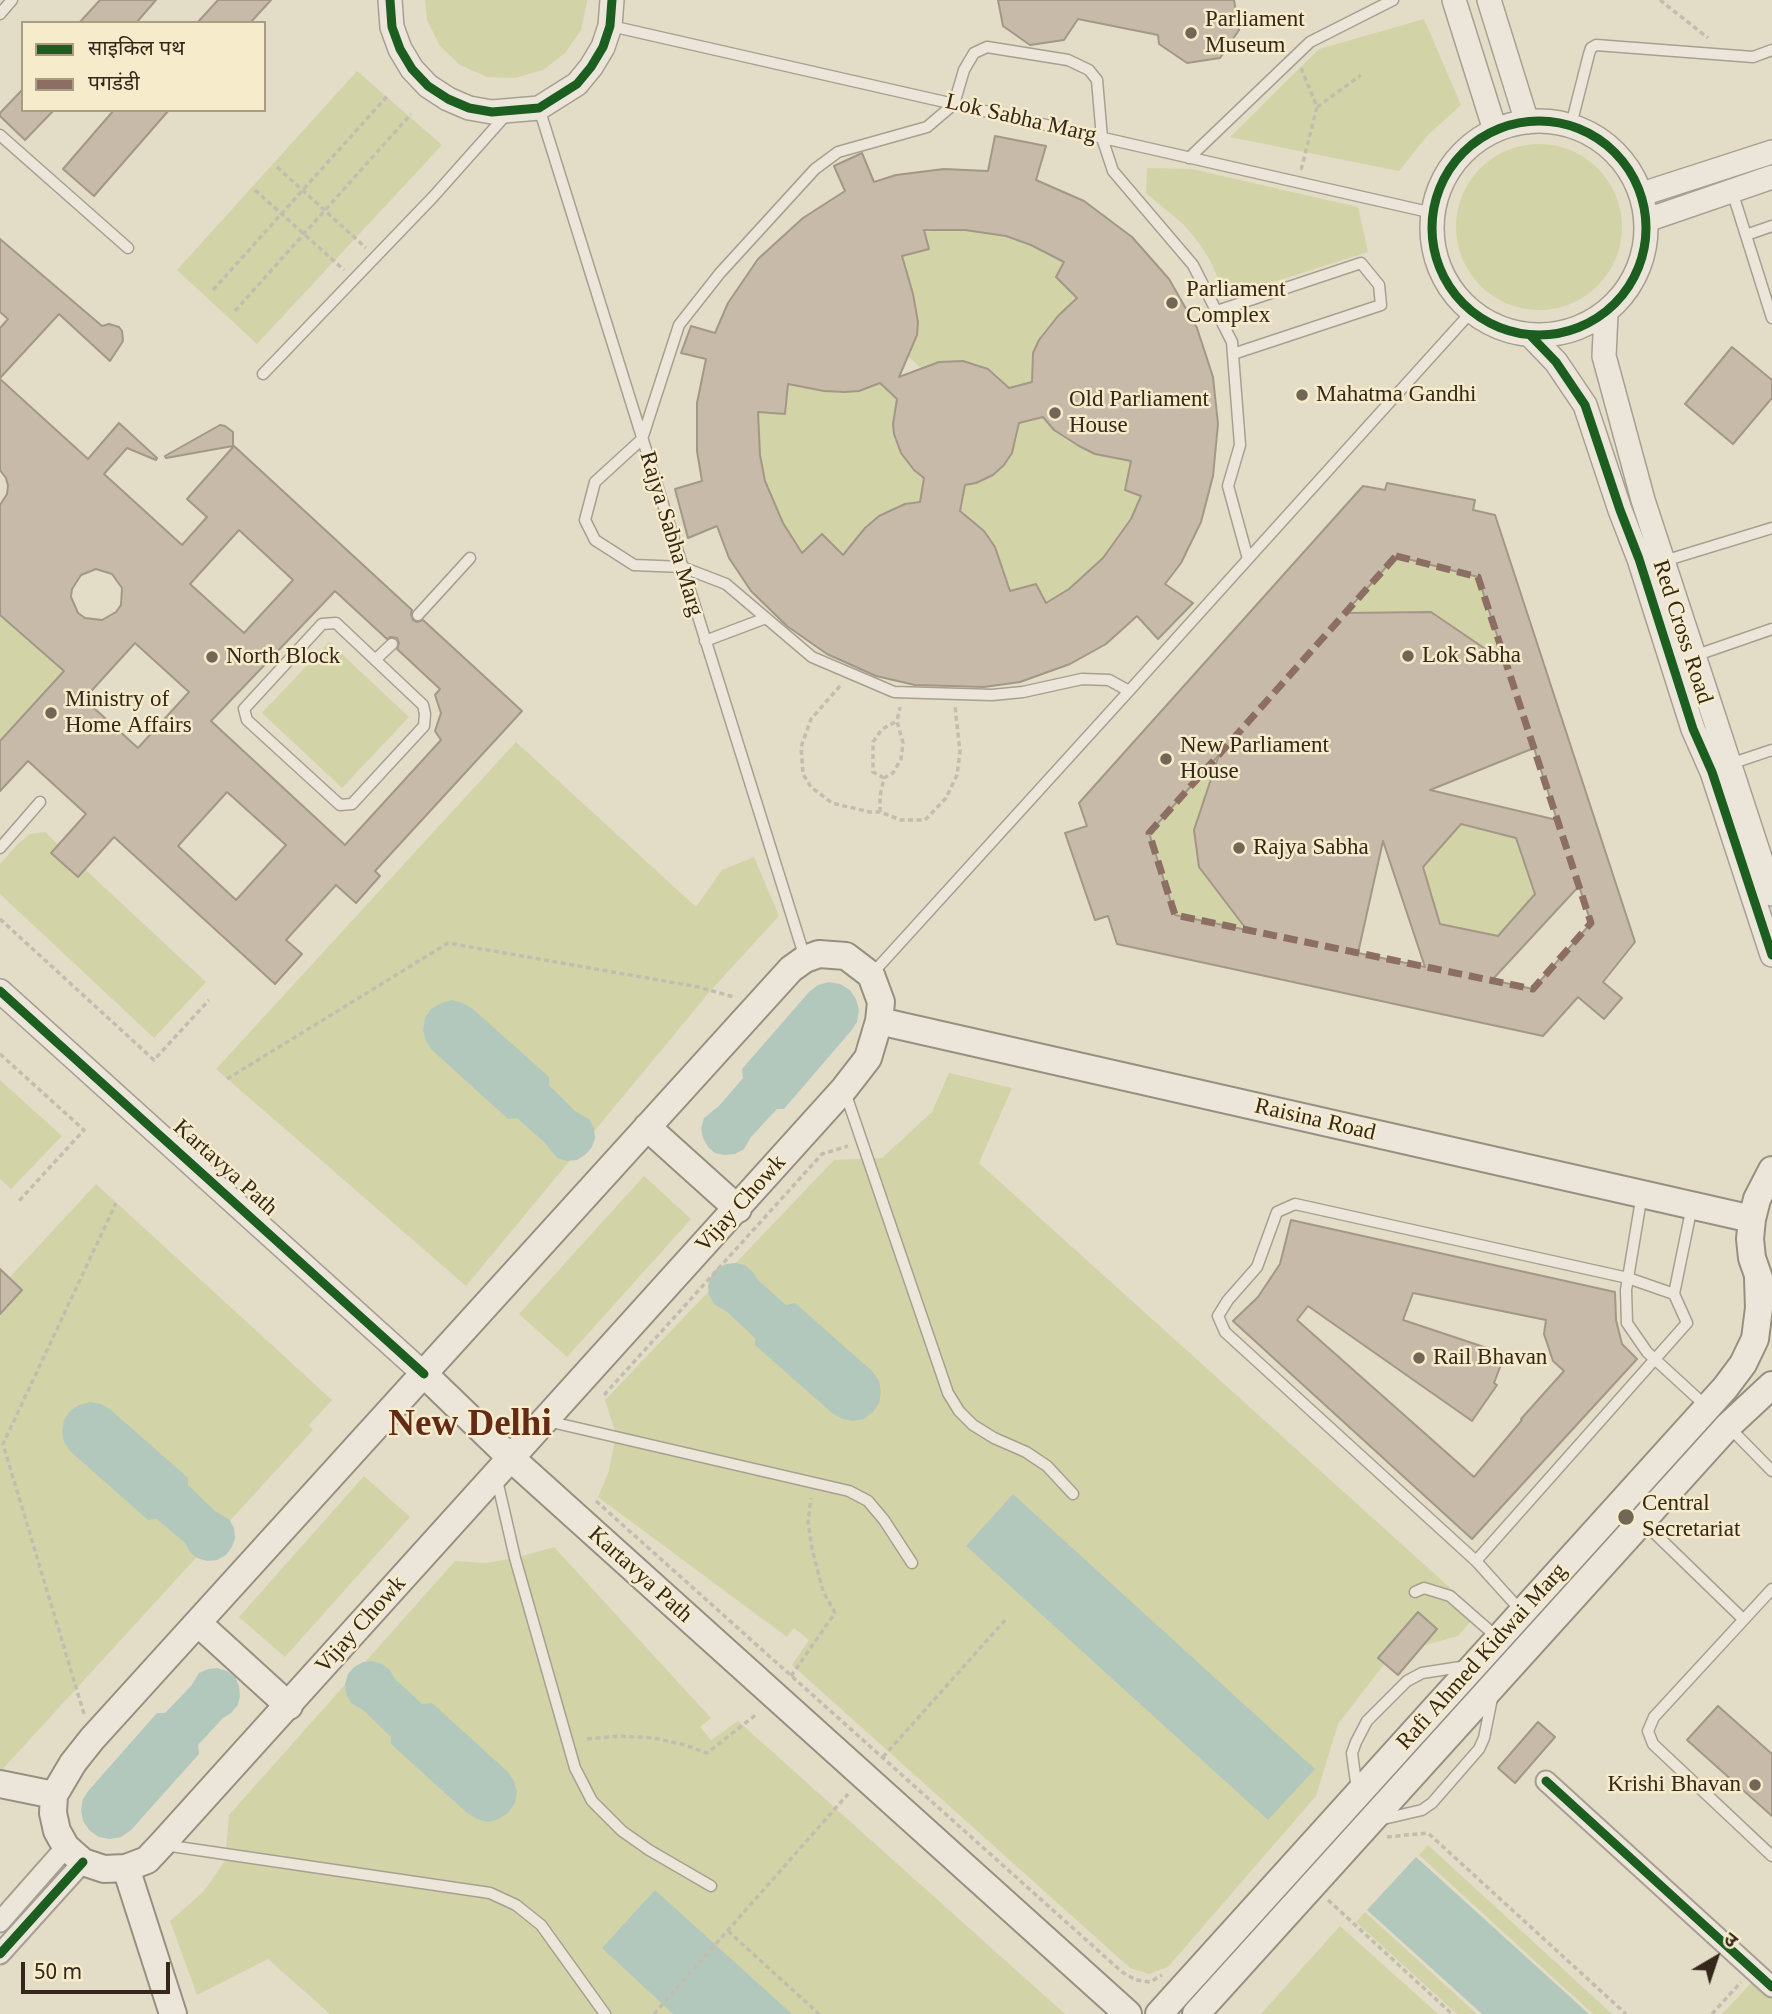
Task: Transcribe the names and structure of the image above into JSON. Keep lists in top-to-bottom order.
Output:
{
  "streets": {
    "main road": [
      "Raisina Road",
      "Kartavya Path",
      "Vijay Chowk",
      "Rafi Ahmed Kidwai Marg"
    ],
    "street": ["Red Cross Road"],
    "lane": ["Lok Sabha Marg", "Rajya Sabha Marg"]
  },
  "crossings": [
    ["Lok Sabha Marg", "Red Cross Road"],
    ["Raisina Road", "Vijay Chowk"],
    ["Kartavya Path", "Vijay Chowk"]
  ],
  "districts": ["New Delhi"],
  "places": [
    "Parliament Museum",
    "Parliament Complex",
    "Mahatma Gandhi",
    "Old Parliament House",
    "Lok Sabha",
    "North Block",
    "Ministry of Home Affairs",
    "New Parliament House",
    "Rajya Sabha",
    "Rail Bhavan",
    "Central Secretariat",
    "Krishi Bhavan"
  ],
  "legend": ["साइकिल पथ", "पगडंडी"],
  "scale_bar": "50 m",
  "north": "top right"
}
